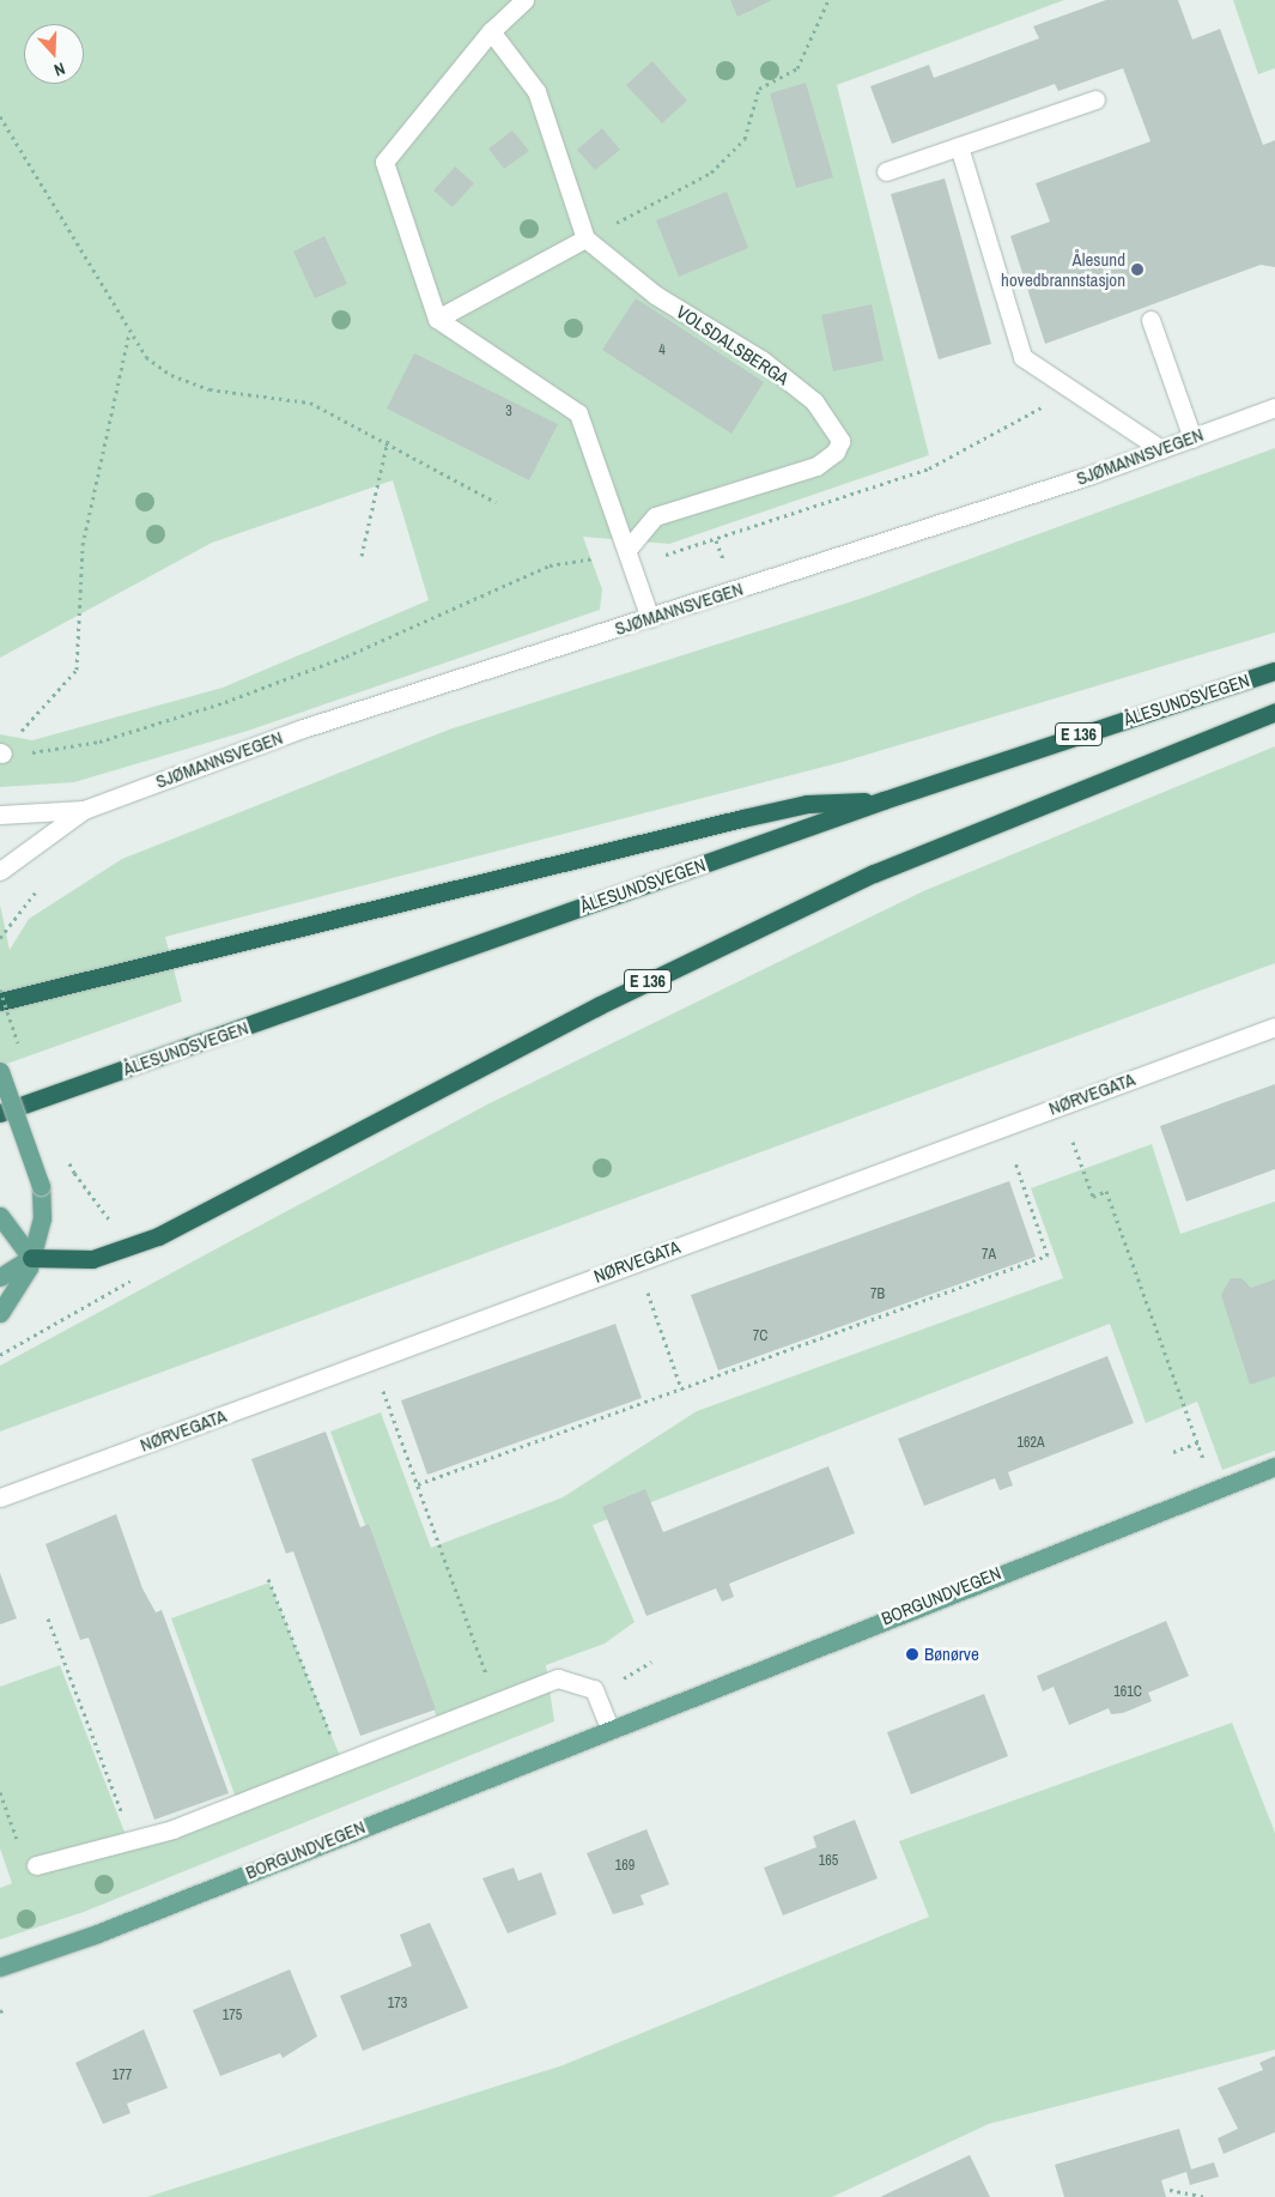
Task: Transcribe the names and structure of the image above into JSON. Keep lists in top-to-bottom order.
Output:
{
  "streets": {
    "highway": ["ÅLESUNDSVEGEN", "E 136"],
    "main road": ["BORGUNDVEGEN"],
    "street": ["VOLSDALSBERGA", "SJØMANNSVEGEN", "NØRVEGATA"]
  },
  "crossings": [
    ["ÅLESUNDSVEGEN", "E 136"]
  ],
  "places": ["Ålesund hovedbrannstasjon", "Bønørve"],
  "house_numbers": [
    "4",
    "3",
    "7A",
    "7B",
    "7C",
    "162A",
    "161C",
    "165",
    "169",
    "173",
    "175",
    "177"
  ],
  "north": "bottom"
}
